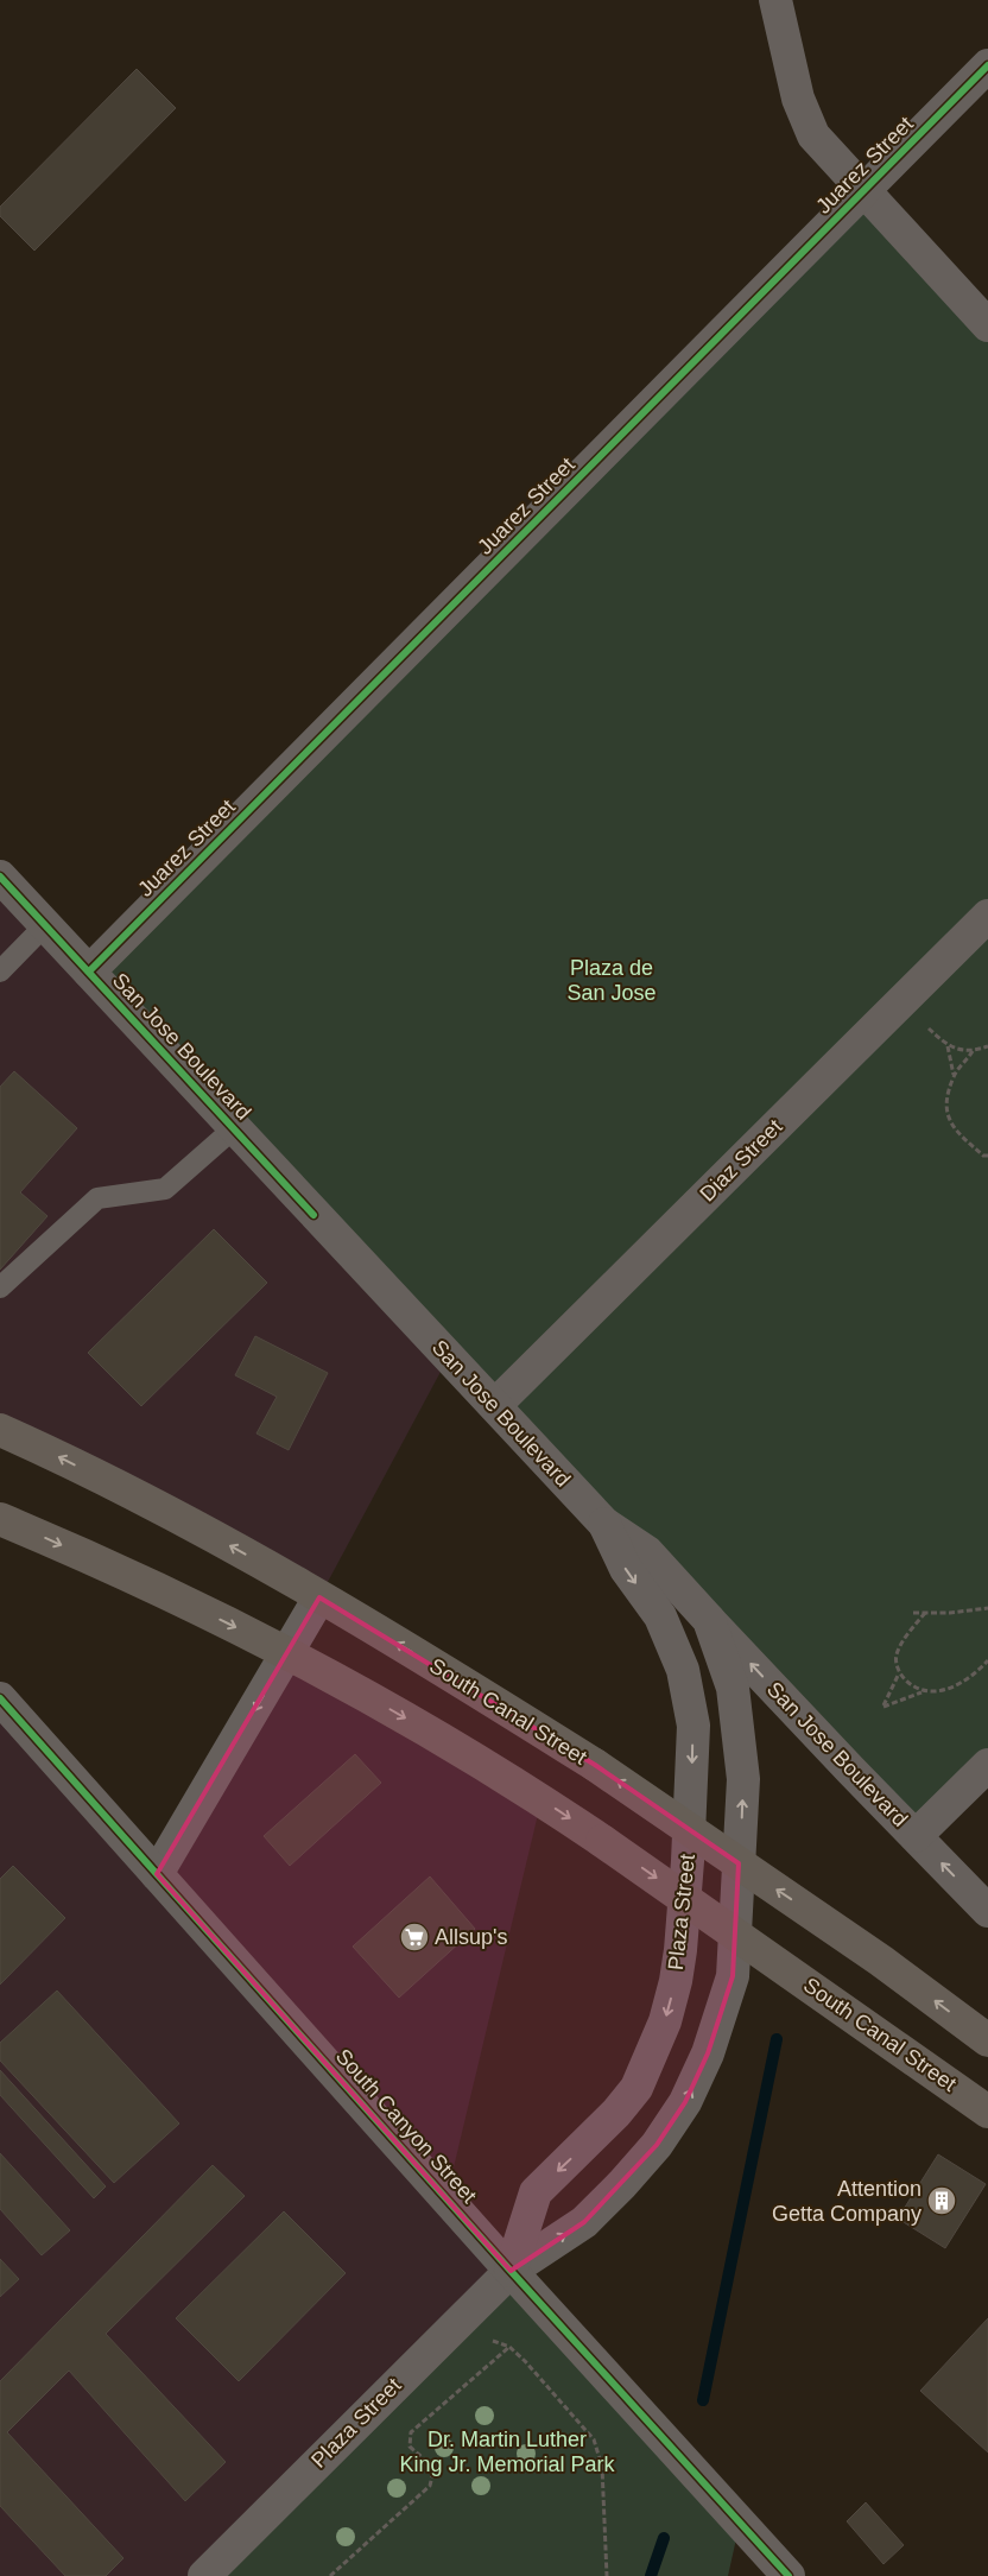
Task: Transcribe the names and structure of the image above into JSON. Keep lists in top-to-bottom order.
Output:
{
  "streets": {
    "highway": ["South Canal Street"],
    "street": [
      "Juarez Street",
      "San Jose Boulevard",
      "Diaz Street",
      "Plaza Street",
      "South Canyon Street"
    ]
  },
  "crossings": [
    ["Juarez Street", "San Jose Boulevard"],
    ["San Jose Boulevard", "Diaz Street"],
    ["San Jose Boulevard", "Plaza Street"],
    ["Plaza Street", "South Canyon Street"]
  ],
  "parks": ["Plaza de San Jose", "Dr. Martin Luther King Jr. Memorial Park"],
  "places": {
    "supermarket": ["Allsup's"],
    "building": ["Attention Getta Company"]
  }
}
